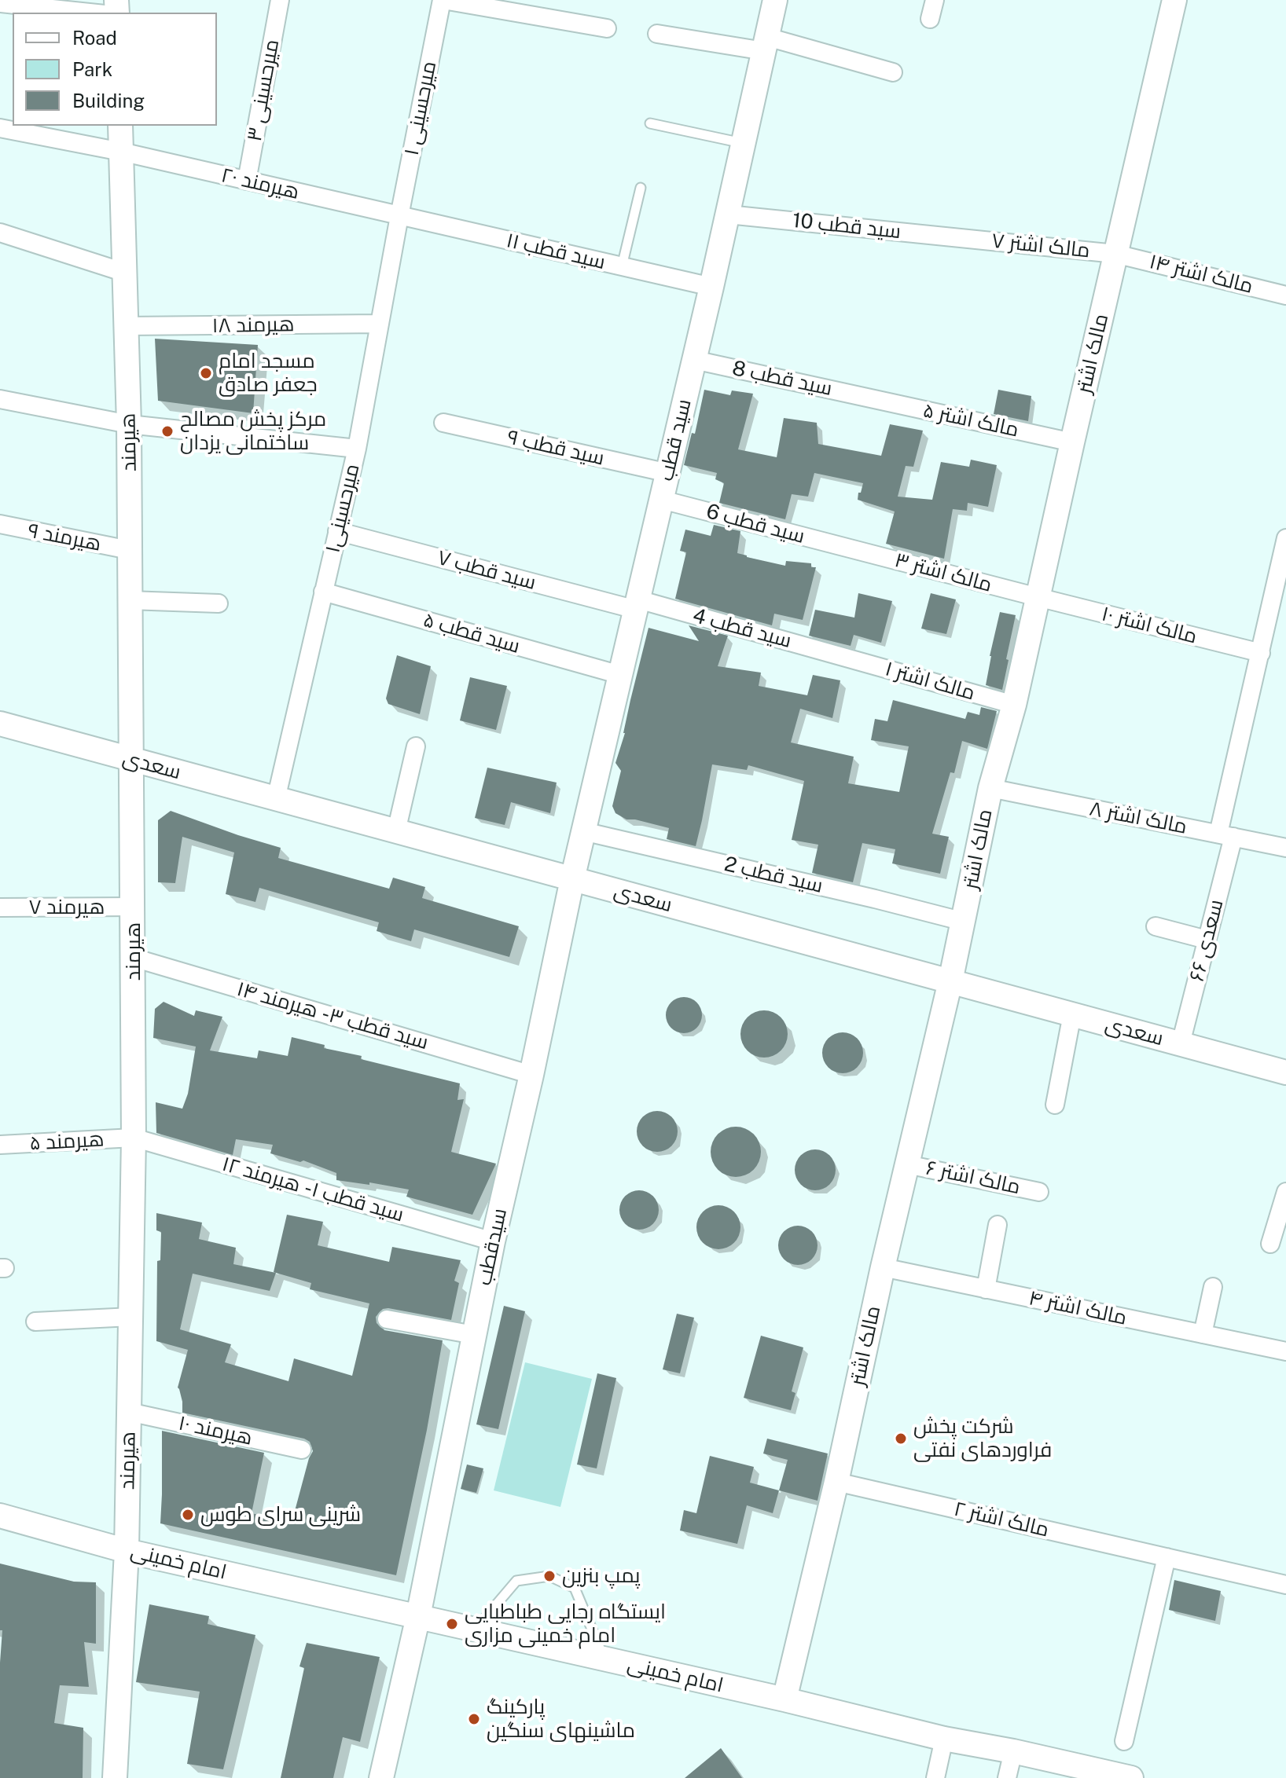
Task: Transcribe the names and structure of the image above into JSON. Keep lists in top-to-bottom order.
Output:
{
  "streets": {
    "main road": [
      "مالک اشتر",
      "سید قطب",
      "هیرمند",
      "سعدی",
      "سیدقطب",
      "امام خمینی"
    ],
    "street": [
      "میرحسینی ۳",
      "میرحسینی ۱",
      "هیرمند ۲۰",
      "سید قطب 10",
      "مالک اشتر ۷",
      "سید قطب ۱۱",
      "مالک اشتر ۱۴",
      "هیرمند ۱۸",
      "سید قطب 8",
      "مالک اشتر ۵",
      "سید قطب ۹",
      "میرحسینی۱",
      "سید قطب 6",
      "هیرمند ۹",
      "سید قطب ۷",
      "مالک اشتر ۳",
      "مالک اشتر ۱۰",
      "سید قطب 4",
      "سید قطب ۵",
      "مالک اشتر ۱",
      "مالک اشتر ۸",
      "سید قطب 2",
      "هیرمند ۷",
      "سعدی ۶۶",
      "سید قطب ۳- هیرمند ۱۴",
      "هیرمند ۵",
      "مالک اشتر ۶",
      "سید قطب ۱- هیرمند ۱۲",
      "مالک اشتر ۴",
      "هیرمند ۱۰",
      "مالک اشتر ۲"
    ]
  },
  "crossings": [
    ["میرحسینی ۳", "هیرمند ۲۰"],
    ["میرحسینی ۱", "هیرمند ۲۰"],
    ["میرحسینی ۱", "سید قطب ۱۱"],
    ["میرحسینی ۱", "میرحسینی۱"],
    ["هیرمند ۲۰", "سید قطب ۱۱"],
    ["هیرمند ۲۰", "هیرمند"],
    ["هیرمند ۲۰", "میرحسینی۱"],
    ["سید قطب 10", "مالک اشتر ۷"],
    ["سید قطب 10", "سید قطب"],
    ["مالک اشتر ۷", "مالک اشتر ۱۴"],
    ["مالک اشتر ۷", "مالک اشتر"],
    ["سید قطب ۱۱", "سید قطب"],
    ["سید قطب ۱۱", "میرحسینی۱"],
    ["مالک اشتر ۱۴", "مالک اشتر"],
    ["هیرمند ۱۸", "هیرمند"],
    ["هیرمند ۱۸", "میرحسینی۱"],
    ["مالک اشتر", "مالک اشتر ۵"],
    ["مالک اشتر", "مالک اشتر ۳"],
    ["مالک اشتر", "مالک اشتر ۱۰"],
    ["مالک اشتر", "مالک اشتر ۱"],
    ["مالک اشتر", "سعدی"],
    ["مالک اشتر", "مالک اشتر ۸"],
    ["مالک اشتر", "سید قطب 2"],
    ["مالک اشتر", "مالک اشتر ۶"],
    ["مالک اشتر", "مالک اشتر ۴"],
    ["مالک اشتر", "مالک اشتر ۲"],
    ["مالک اشتر", "امام خمینی"],
    ["سید قطب 8", "مالک اشتر ۵"],
    ["سید قطب 8", "سید قطب"],
    ["سید قطب", "سید قطب ۹"],
    ["سید قطب", "سید قطب 6"],
    ["سید قطب", "سید قطب ۷"],
    ["سید قطب", "سید قطب 4"],
    ["سید قطب", "سید قطب ۵"],
    ["سید قطب", "سعدی"],
    ["سید قطب", "سید قطب 2"],
    ["سید قطب", "سیدقطب"],
    ["هیرمند", "هیرمند ۹"],
    ["هیرمند", "سعدی"],
    ["هیرمند", "هیرمند ۷"],
    ["هیرمند", "سید قطب ۳- هیرمند ۱۴"],
    ["هیرمند", "هیرمند ۵"],
    ["هیرمند", "سید قطب ۱- هیرمند ۱۲"],
    ["هیرمند", "هیرمند ۱۰"],
    ["هیرمند", "امام خمینی"],
    ["میرحسینی۱", "سید قطب ۷"],
    ["میرحسینی۱", "سید قطب ۵"],
    ["میرحسینی۱", "سعدی"],
    ["سید قطب 6", "مالک اشتر ۳"],
    ["سید قطب ۷", "سید قطب 4"],
    ["مالک اشتر ۳", "مالک اشتر ۱۰"],
    ["مالک اشتر ۱۰", "سعدی ۶۶"],
    ["سید قطب 4", "مالک اشتر ۱"],
    ["سعدی", "سعدی ۶۶"],
    ["سعدی", "سیدقطب"],
    ["مالک اشتر ۸", "سعدی ۶۶"],
    ["سید قطب ۳- هیرمند ۱۴", "سیدقطب"],
    ["هیرمند ۵", "سید قطب ۱- هیرمند ۱۲"],
    ["سید قطب ۱- هیرمند ۱۲", "سیدقطب"],
    ["سیدقطب", "امام خمینی"]
  ],
  "places": [
    "مسجد امام جعفر صادق",
    "مرکز پخش مصالح ساختمانی یزدان",
    "شرکت پخش فراوردهای نفتی",
    "شرینی سرای طوس",
    "پمپ بنزین",
    "ایستگاه رجایی طباطبایی امام خمینی مزاری",
    "پارکینگ ماشینهای سنگین"
  ],
  "legend": ["Road", "Park", "Building"]
}
